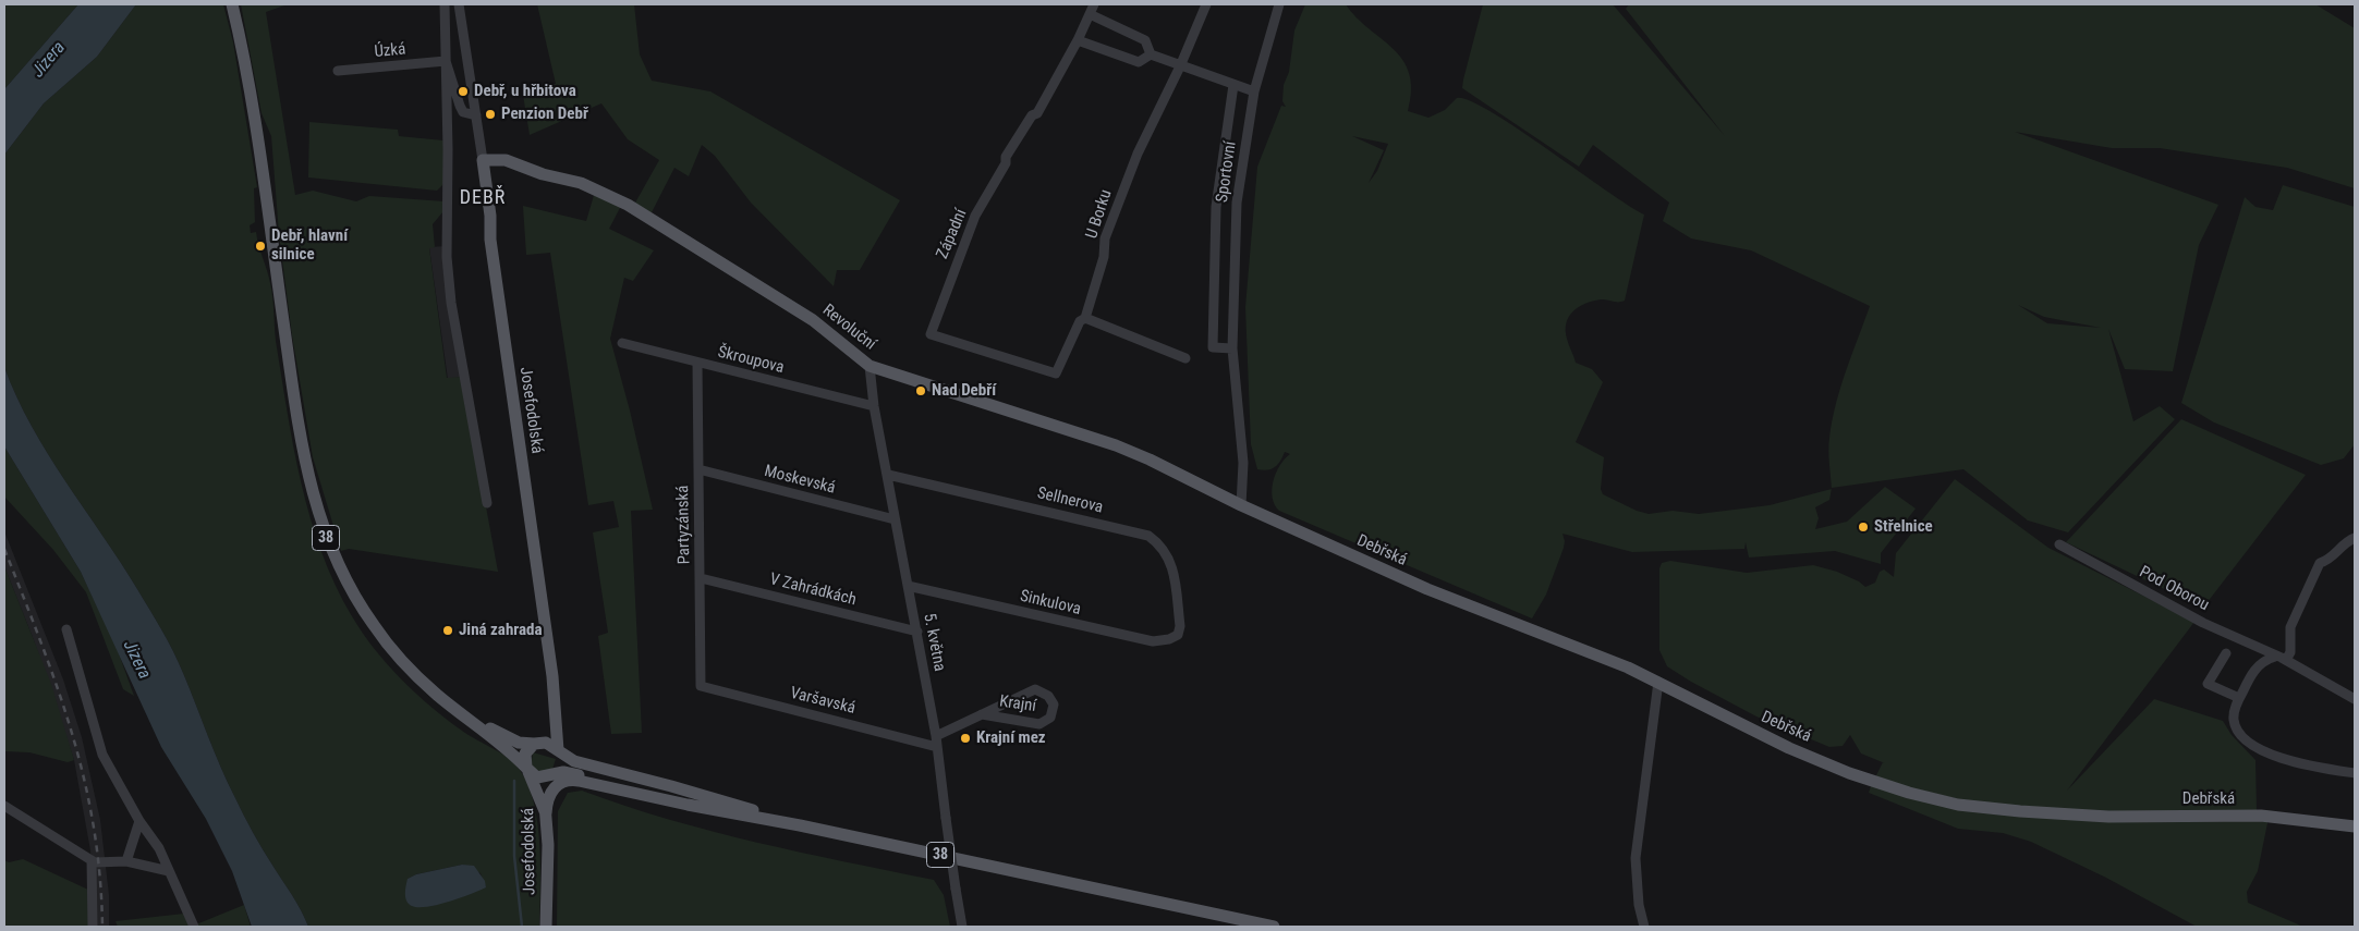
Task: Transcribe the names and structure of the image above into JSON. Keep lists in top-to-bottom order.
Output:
{
  "streets": {
    "main road": [
      "Revoluční",
      "Josefodolská",
      "38",
      "Debřská"
    ],
    "street": [
      "Úzká",
      "Sportovní",
      "U Borku",
      "Západní",
      "Škroupova",
      "Moskevská",
      "Sellnerova",
      "Partyzánská",
      "Pod Oborou",
      "V Zahrádkách",
      "Sinkulova",
      "5. května",
      "Varšavská",
      "Krajní"
    ]
  },
  "crossings": [
    ["Sportovní", "Revoluční"],
    ["Sportovní", "Debřská"],
    ["U Borku", "Západní"],
    ["Revoluční", "Josefodolská"],
    ["Revoluční", "Debřská"],
    ["Revoluční", "5. května"],
    ["Škroupova", "Partyzánská"],
    ["Škroupova", "5. května"],
    ["Josefodolská", "38"],
    ["Moskevská", "Partyzánská"],
    ["Moskevská", "5. května"],
    ["Sellnerova", "Sinkulova"],
    ["Sellnerova", "5. května"],
    ["Partyzánská", "V Zahrádkách"],
    ["Partyzánská", "Varšavská"],
    ["V Zahrádkách", "5. května"],
    ["Sinkulova", "5. května"],
    ["5. května", "Varšavská"],
    ["5. května", "Krajní"],
    ["Varšavská", "Krajní"]
  ],
  "districts": ["DEBŘ"],
  "water": ["Jizera"],
  "places": [
    "Debř, u hřbitova",
    "Penzion Debř",
    "Debř, hlavní silnice",
    "Nad Debří",
    "Střelnice",
    "Jiná zahrada",
    "Krajní mez"
  ]
}
